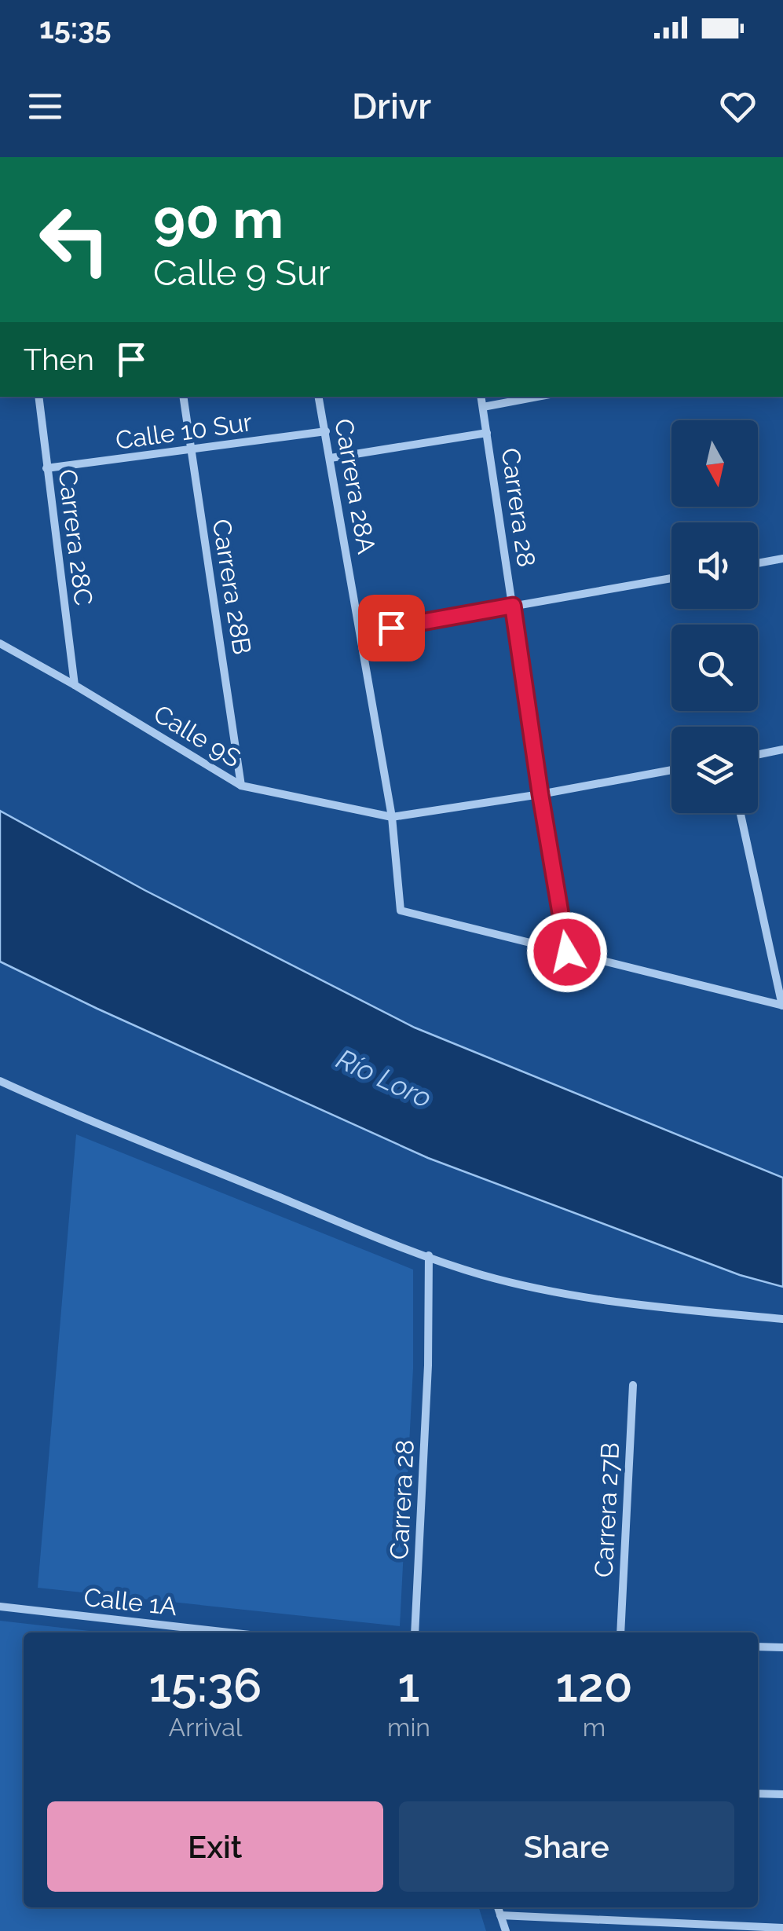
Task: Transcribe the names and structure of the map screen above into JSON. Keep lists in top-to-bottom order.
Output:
{
  "streets": {
    "street": [
      "Calle 10 Sur",
      "Carrera 28A",
      "Carrera 28",
      "Carrera 28C",
      "Carrera 28B",
      "Calle 9S",
      "Carrera 27B",
      "Calle 1A"
    ]
  },
  "crossings": [
    ["Calle 10 Sur", "Carrera 28A"],
    ["Calle 10 Sur", "Carrera 28C"],
    ["Calle 10 Sur", "Carrera 28B"],
    ["Carrera 28A", "Carrera 28"],
    ["Carrera 28A", "Calle 9S"],
    ["Carrera 28C", "Calle 9S"],
    ["Carrera 28B", "Calle 9S"]
  ],
  "water": ["Río Loro"],
  "north": "bottom",
  "page": {
    "status": "15:35",
    "header": "Drivr",
    "turn": ["90 m", "Calle 9 Sur"],
    "then": "Then",
    "eta": [
      "15:36",
      "Arrival",
      "1",
      "min",
      "120",
      "m"
    ],
    "buttons": ["Exit", "Share"]
  }
}
